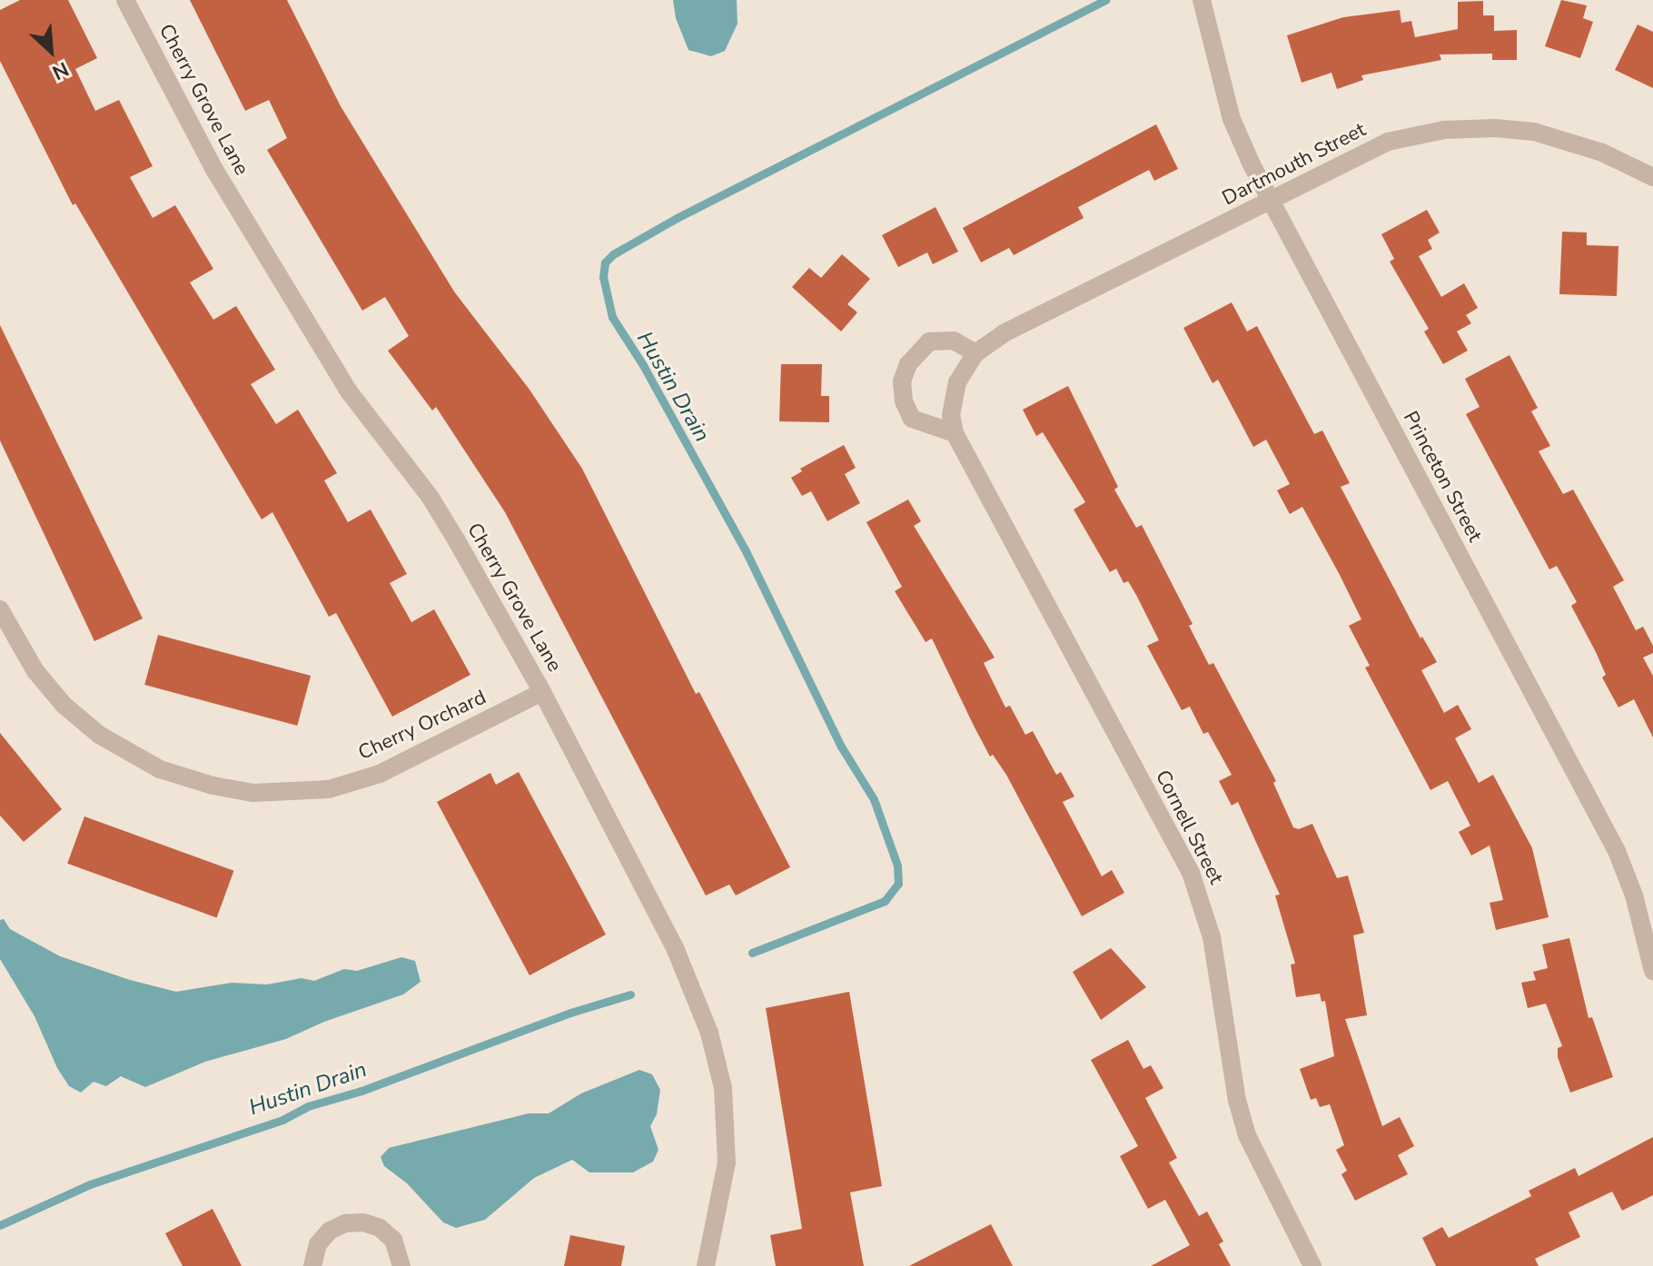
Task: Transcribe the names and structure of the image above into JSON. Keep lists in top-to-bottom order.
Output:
{
  "streets": {
    "street": [
      "Cherry Grove Lane",
      "Dartmouth Street",
      "Princeton Street",
      "Cherry Orchard",
      "Cornell Street"
    ]
  },
  "crossings": [
    ["Cherry Grove Lane", "Cherry Orchard"],
    ["Dartmouth Street", "Princeton Street"],
    ["Dartmouth Street", "Cornell Street"]
  ],
  "water": ["Hustin Drain"],
  "north": "bottom right"
}
